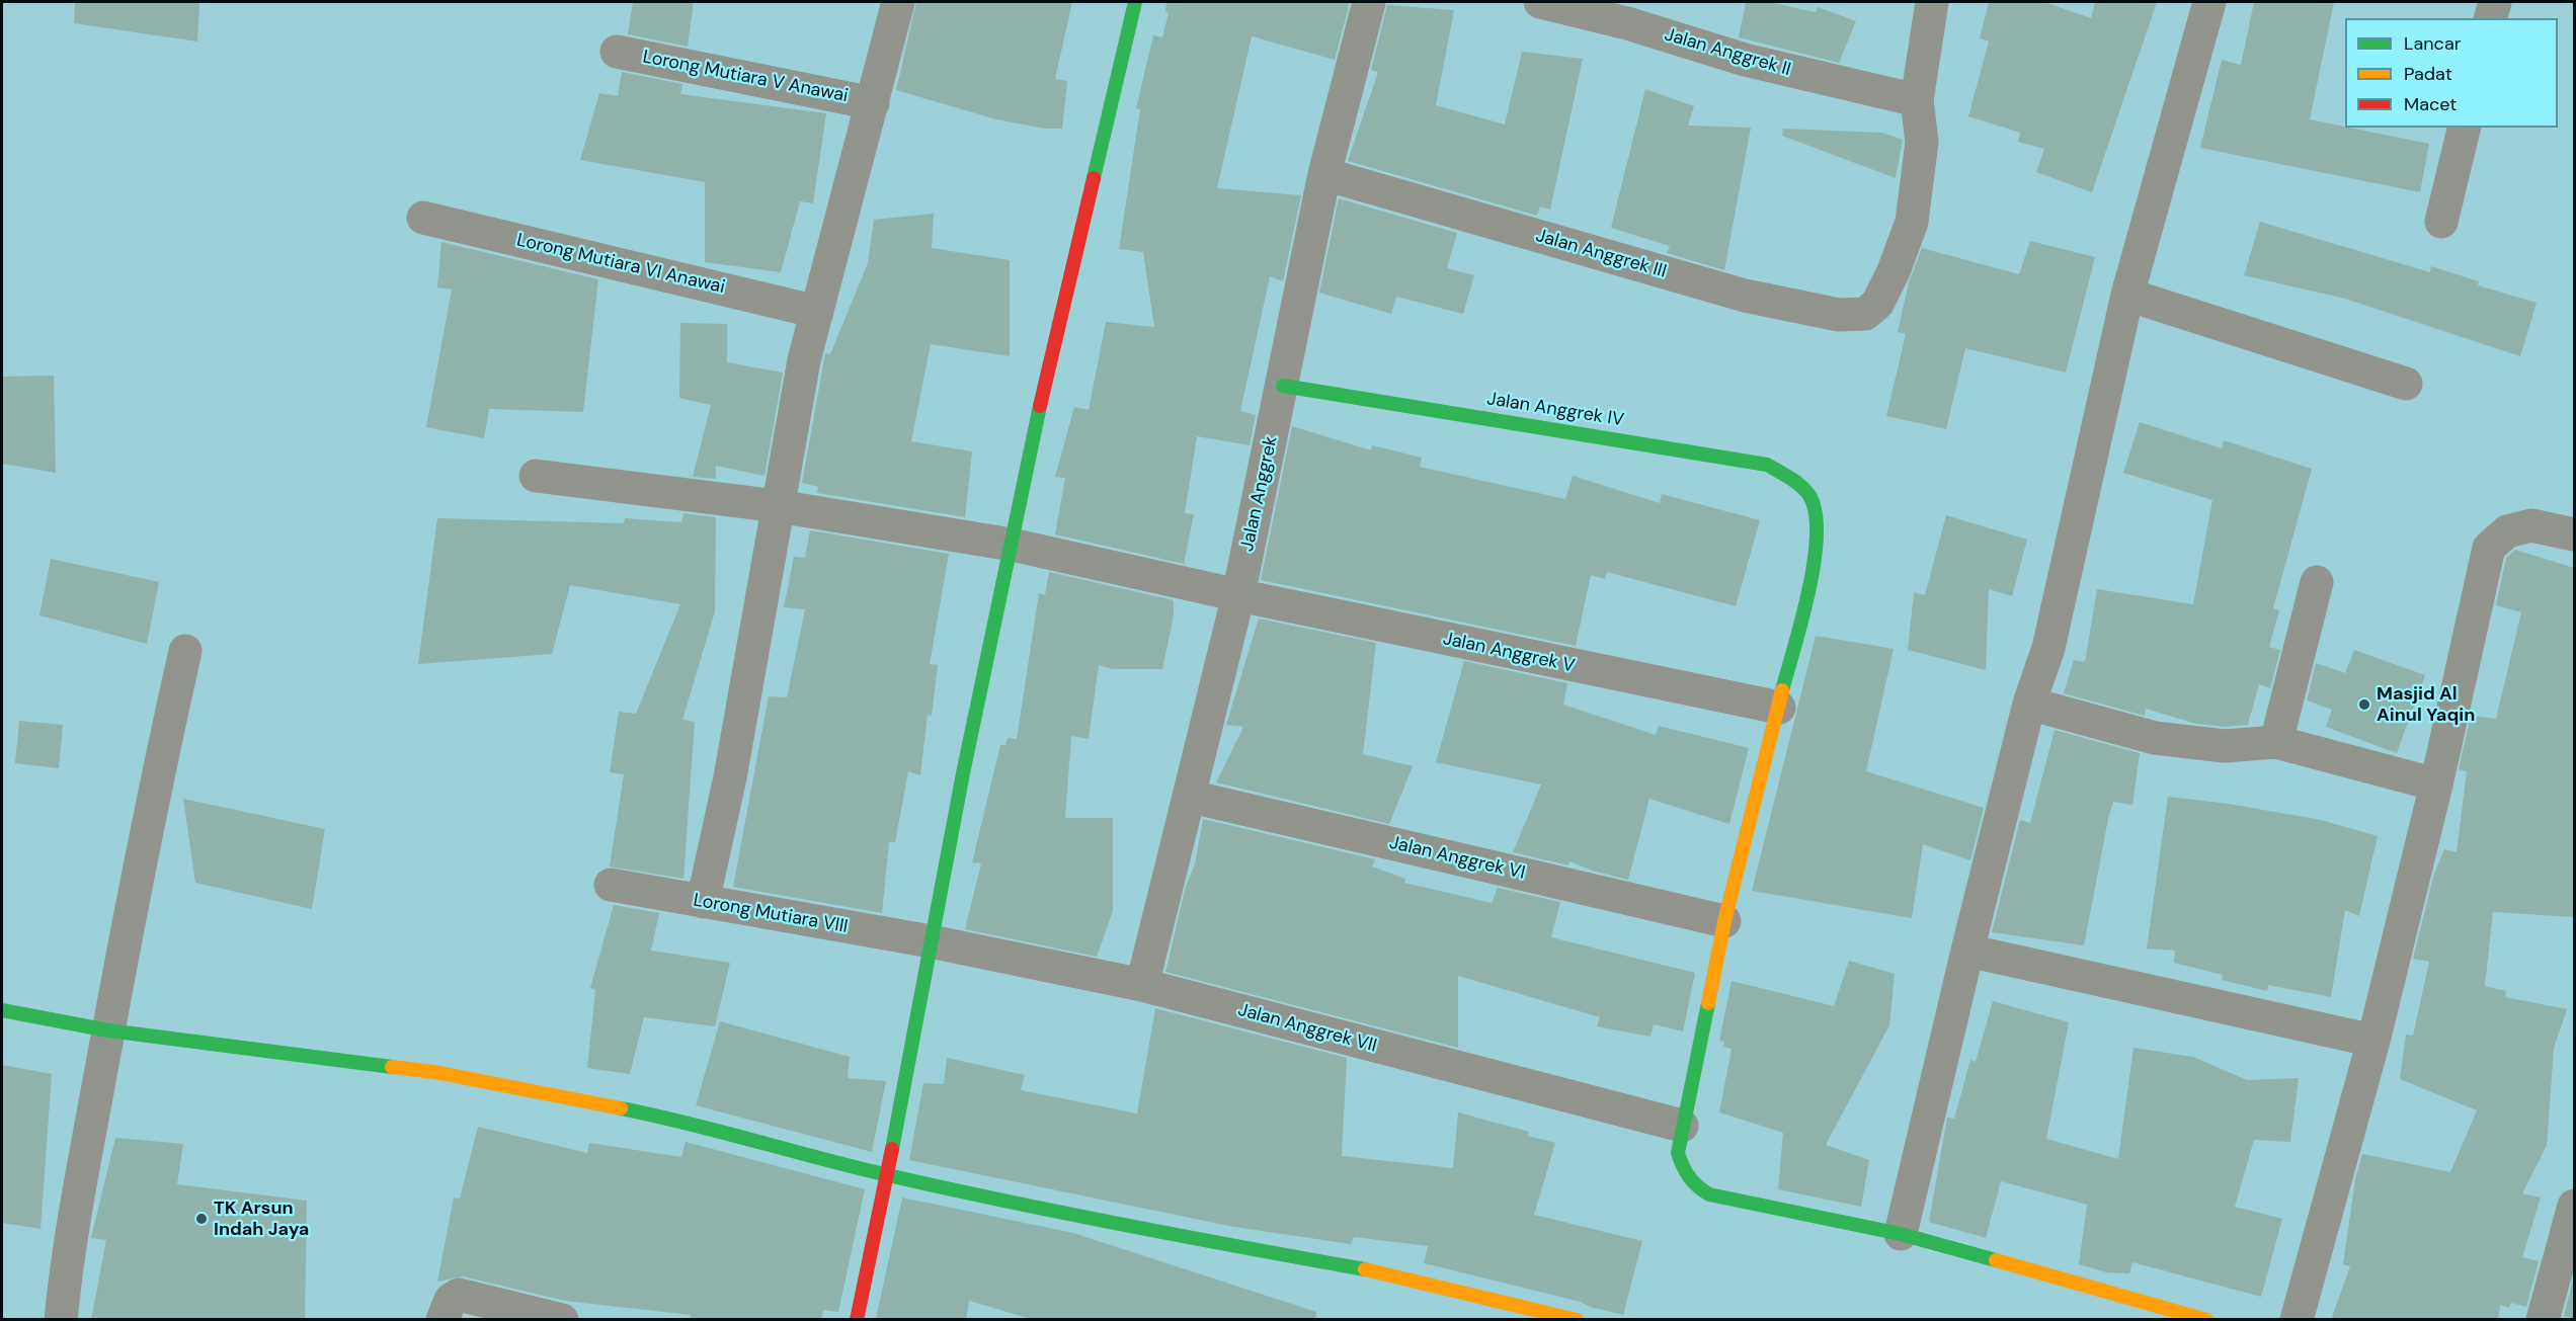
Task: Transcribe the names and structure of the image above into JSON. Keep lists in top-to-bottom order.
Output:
{
  "streets": {
    "street": [
      "Jalan Anggrek II",
      "Lorong Mutiara V Anawai",
      "Jalan Anggrek III",
      "Lorong Mutiara VI Anawai",
      "Jalan Anggrek IV",
      "Jalan Anggrek",
      "Jalan Anggrek V",
      "Jalan Anggrek VI",
      "Lorong Mutiara VIII",
      "Jalan Anggrek VII"
    ]
  },
  "crossings": [
    ["Jalan Anggrek II", "Jalan Anggrek III"],
    ["Jalan Anggrek III", "Jalan Anggrek"],
    ["Jalan Anggrek IV", "Jalan Anggrek"],
    ["Jalan Anggrek IV", "Jalan Anggrek V"],
    ["Jalan Anggrek", "Jalan Anggrek V"],
    ["Jalan Anggrek", "Jalan Anggrek VI"],
    ["Jalan Anggrek", "Jalan Anggrek VII"],
    ["Lorong Mutiara VIII", "Jalan Anggrek VII"]
  ],
  "places": ["Masjid Al Ainul Yaqin", "TK Arsun Indah Jaya"],
  "legend": ["Lancar", "Padat", "Macet"]
}
